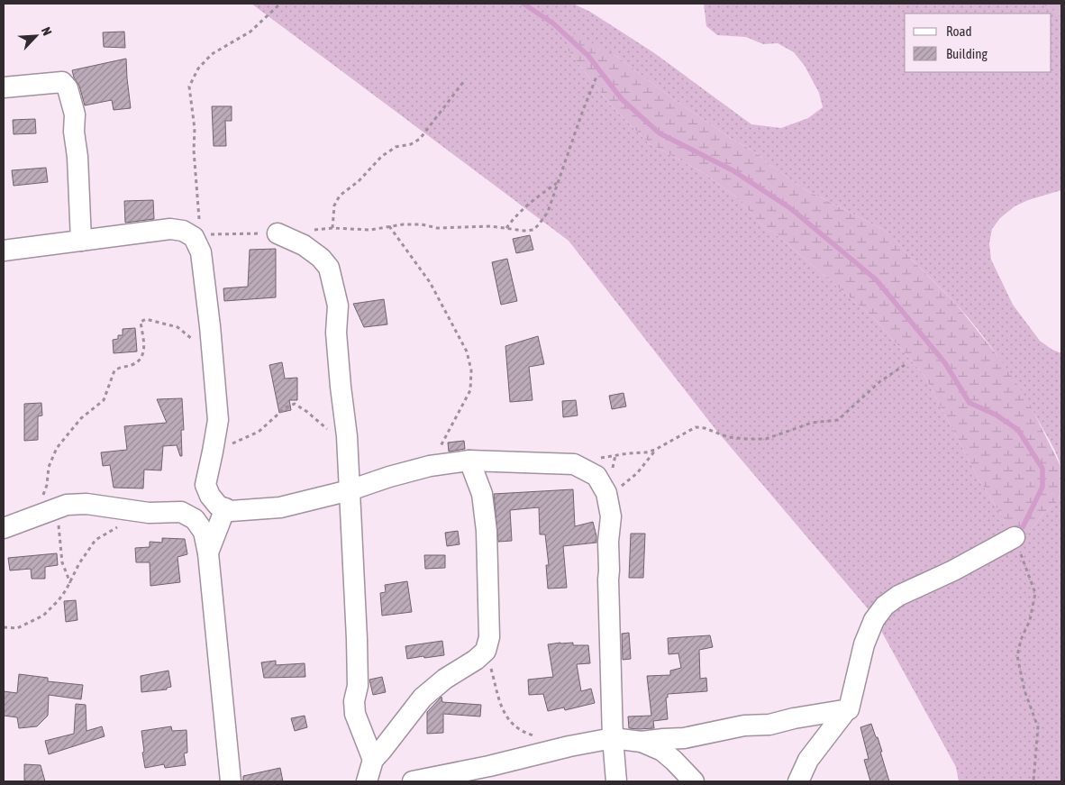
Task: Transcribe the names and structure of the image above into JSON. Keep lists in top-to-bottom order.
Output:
{
  "legend": ["Road", "Building"],
  "north": "top right"
}
